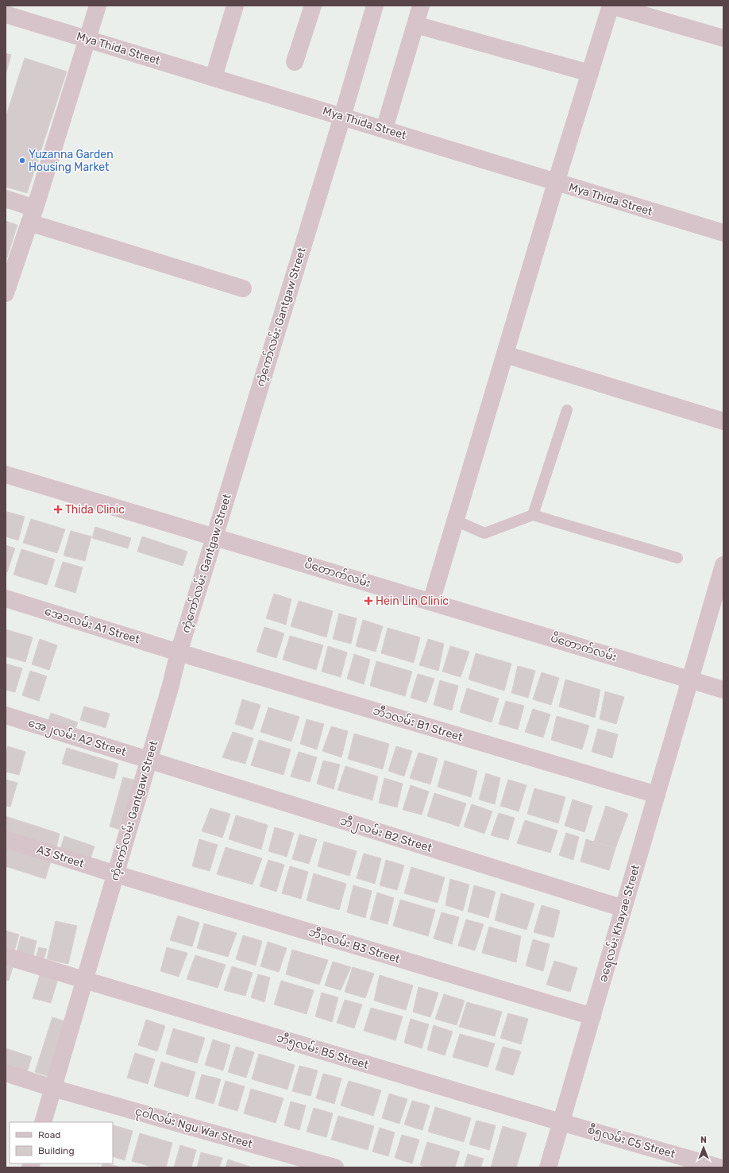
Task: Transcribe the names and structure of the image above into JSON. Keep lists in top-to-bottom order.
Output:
{
  "streets": {
    "street": [
      "Mya Thida Street",
      "ကံ့ကော်လမ်း Gantgaw Street",
      "ပိတောက်လမ်း",
      "အေ၁လမ်း A1 Street",
      "ဘီ၁လမ်း B1 Street",
      "အေ၂လမ်း A2 Street",
      "ဘီ၂လမ်း B2 Street",
      "A3 Street",
      "ခရေလမ်း Khayae Street",
      "ဘီ၃လမ်း B3 Street",
      "ဘီ၅လမ်း B5 Street",
      "ငုဝါလမ်း Ngu War Street",
      "စီ၅လမ်း C5 Street"
    ]
  },
  "crossings": [
    ["Mya Thida Street", "ကံ့ကော်လမ်း Gantgaw Street"],
    ["ကံ့ကော်လမ်း Gantgaw Street", "ပိတောက်လမ်း"],
    ["ကံ့ကော်လမ်း Gantgaw Street", "အေ၁လမ်း A1 Street"],
    ["ကံ့ကော်လမ်း Gantgaw Street", "ဘီ၁လမ်း B1 Street"],
    ["ကံ့ကော်လမ်း Gantgaw Street", "အေ၂လမ်း A2 Street"],
    ["ကံ့ကော်လမ်း Gantgaw Street", "ဘီ၂လမ်း B2 Street"],
    ["ကံ့ကော်လမ်း Gantgaw Street", "A3 Street"],
    ["ကံ့ကော်လမ်း Gantgaw Street", "ဘီ၃လမ်း B3 Street"],
    ["ကံ့ကော်လမ်း Gantgaw Street", "ဘီ၅လမ်း B5 Street"],
    ["ကံ့ကော်လမ်း Gantgaw Street", "ငုဝါလမ်း Ngu War Street"],
    ["ပိတောက်လမ်း", "ခရေလမ်း Khayae Street"],
    ["အေ၁လမ်း A1 Street", "ဘီ၁လမ်း B1 Street"],
    ["ဘီ၁လမ်း B1 Street", "ခရေလမ်း Khayae Street"],
    ["အေ၂လမ်း A2 Street", "ဘီ၂လမ်း B2 Street"],
    ["ဘီ၂လမ်း B2 Street", "ခရေလမ်း Khayae Street"],
    ["A3 Street", "ဘီ၃လမ်း B3 Street"],
    ["ခရေလမ်း Khayae Street", "ဘီ၃လမ်း B3 Street"],
    ["ခရေလမ်း Khayae Street", "ဘီ၅လမ်း B5 Street"],
    ["ခရေလမ်း Khayae Street", "စီ၅လမ်း C5 Street"],
    ["ဘီ၅လမ်း B5 Street", "စီ၅လမ်း C5 Street"]
  ],
  "places": {
    "other": ["Yuzanna Garden Housing Market"],
    "health": ["Thida Clinic", "Hein Lin Clinic"]
  },
  "legend": ["Road", "Building"],
  "north": "top"
}
